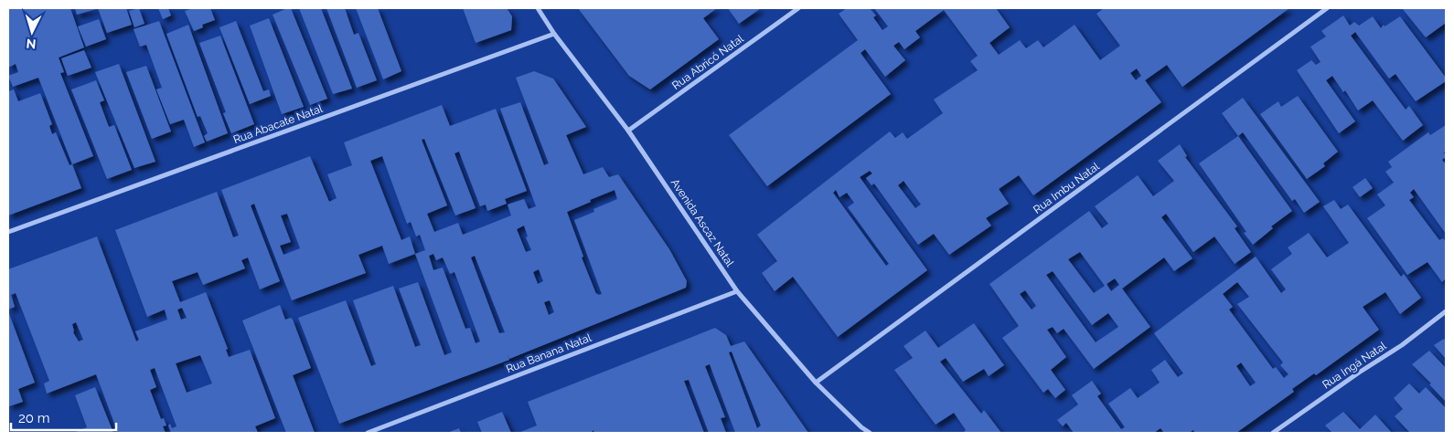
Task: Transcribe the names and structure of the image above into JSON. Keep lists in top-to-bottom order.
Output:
{
  "streets": {
    "street": [
      "Rua Abricó Natal",
      "Rua Abacate Natal",
      "Rua Imbu Natal",
      "Avenida Ascaz Natal",
      "Rua Banana Natal",
      "Rua Ingá Natal"
    ]
  },
  "crossings": [
    ["Rua Abricó Natal", "Avenida Ascaz Natal"],
    ["Rua Abacate Natal", "Avenida Ascaz Natal"],
    ["Rua Imbu Natal", "Avenida Ascaz Natal"],
    ["Avenida Ascaz Natal", "Rua Banana Natal"]
  ],
  "scale_bar": "20 m",
  "north": "bottom"
}
